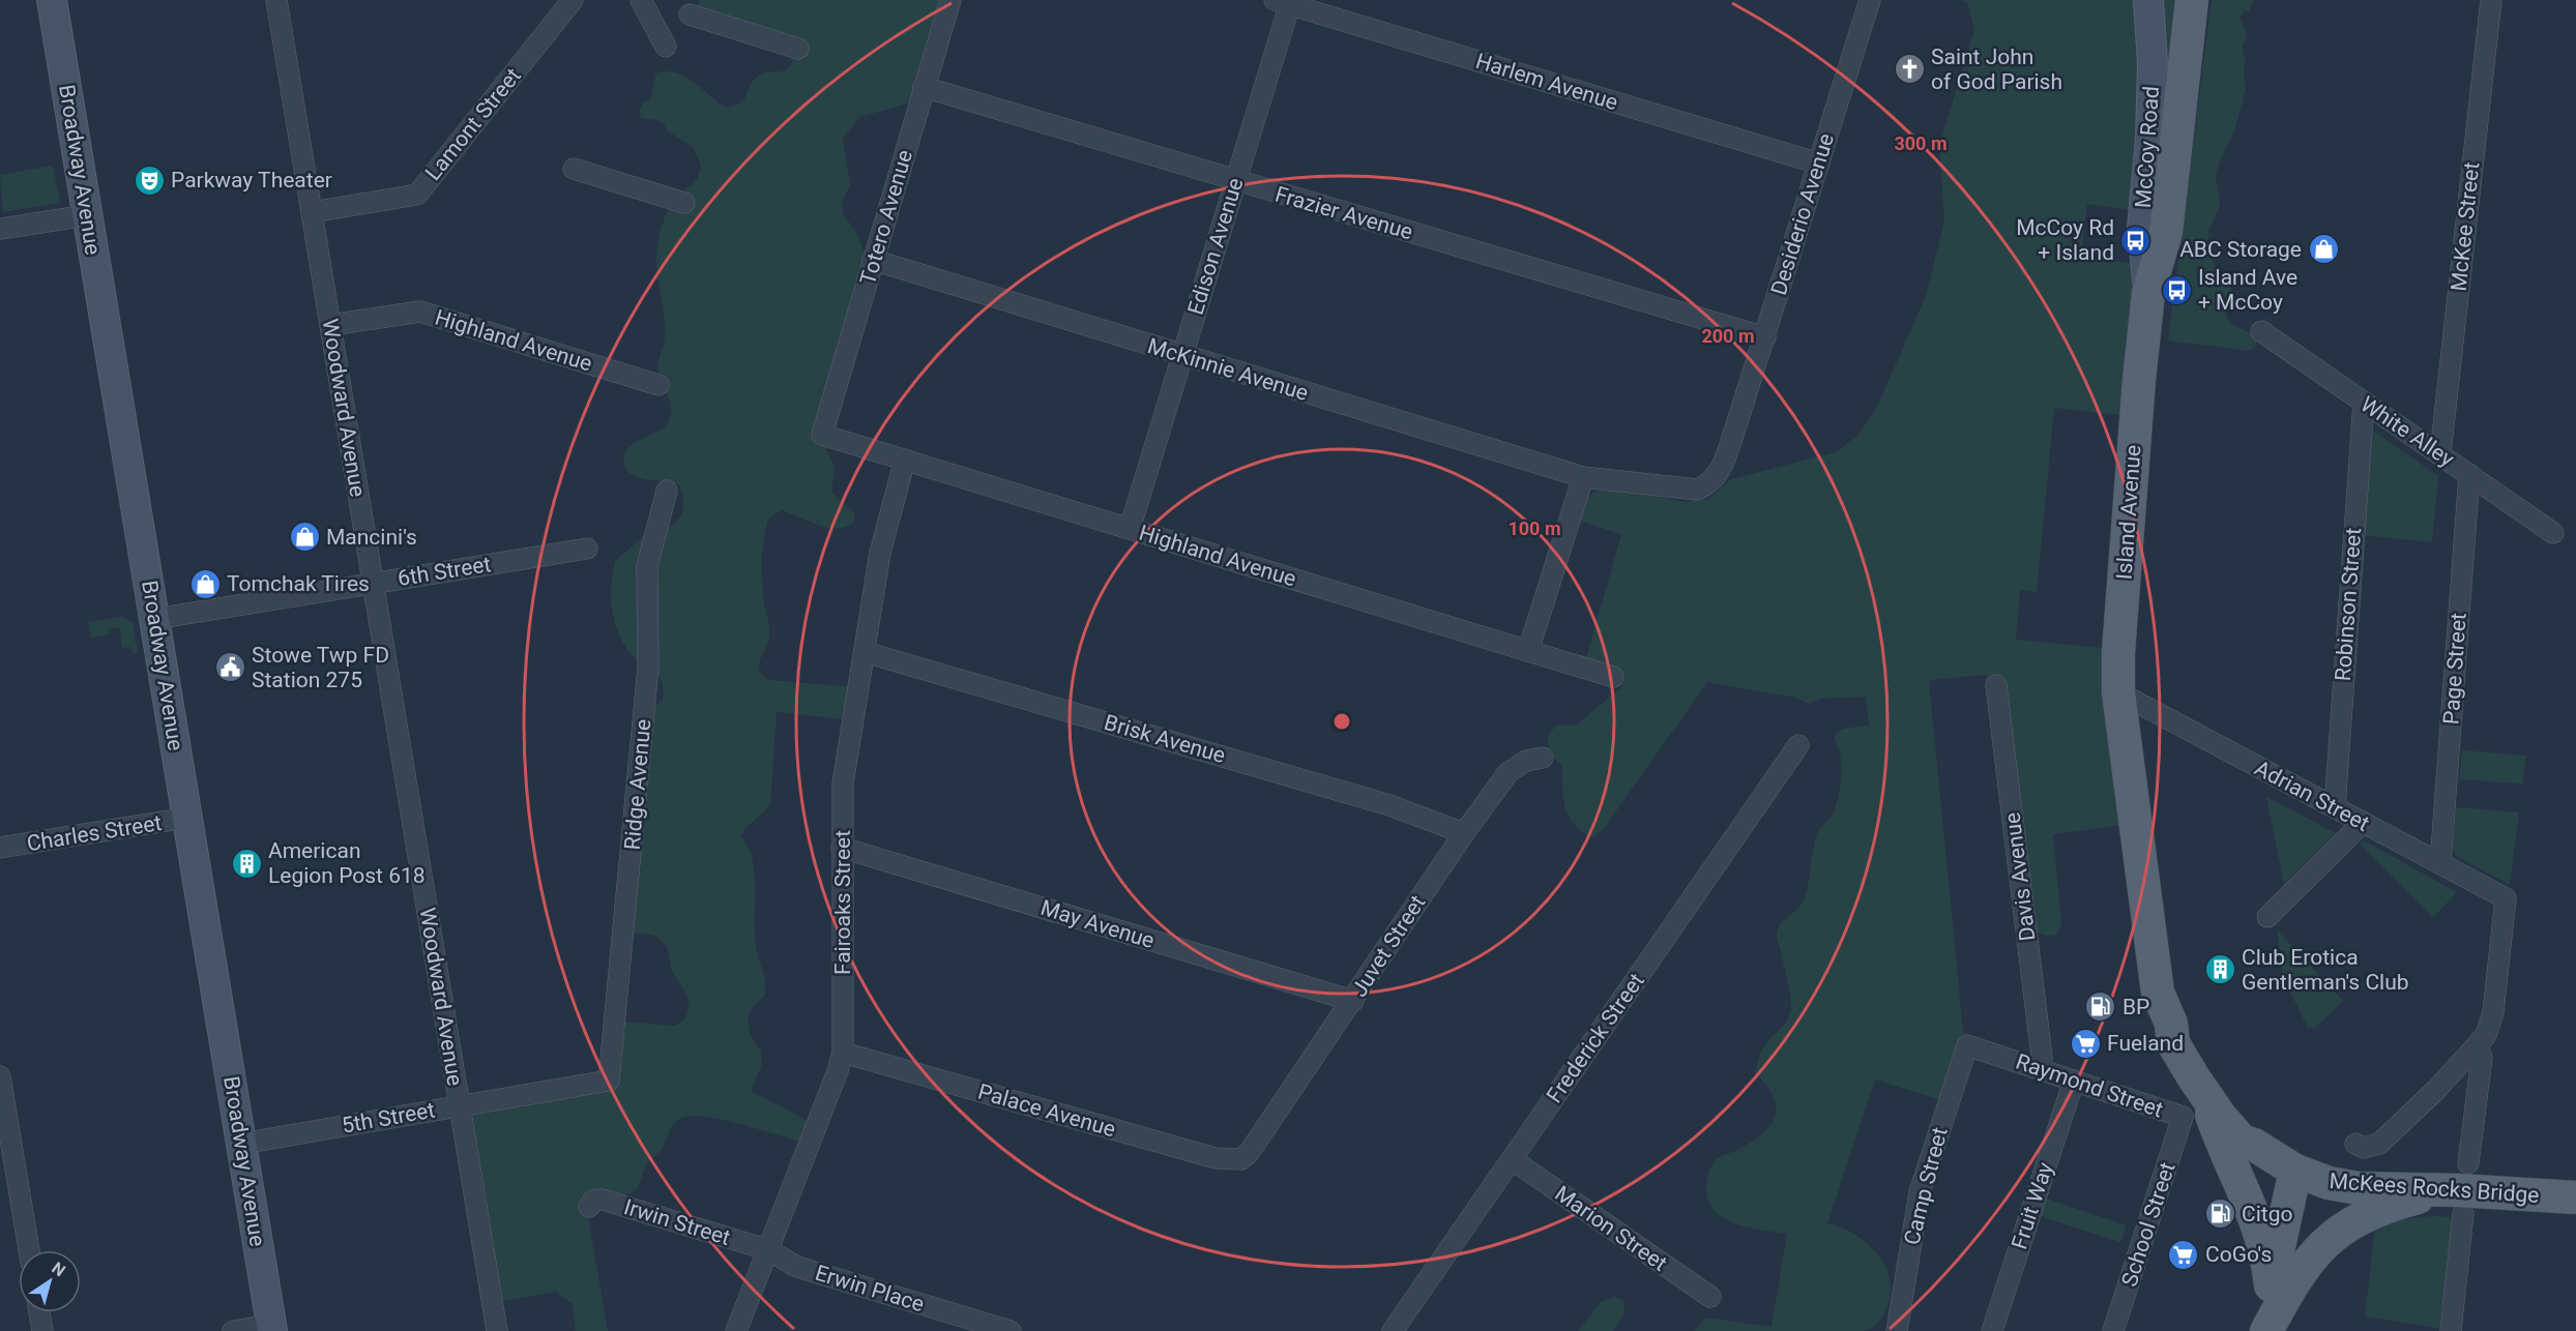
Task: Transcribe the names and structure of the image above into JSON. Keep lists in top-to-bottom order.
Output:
{
  "streets": {
    "main road": ["Island Avenue", "McKees Rocks Bridge"],
    "street": [
      "Harlem Avenue",
      "Lamont Street",
      "McCoy Road",
      "Broadway Avenue",
      "Frazier Avenue",
      "Desiderio Avenue",
      "Totero Avenue",
      "McKee Street",
      "Edison Avenue",
      "Highland Avenue",
      "McKinnie Avenue",
      "Woodward Avenue",
      "White Alley",
      "6th Street",
      "Robinson Street",
      "Page Street",
      "Brisk Avenue",
      "Ridge Avenue",
      "Adrian Street",
      "Charles Street",
      "Davis Avenue",
      "Fairoaks Street",
      "May Avenue",
      "Juvet Street",
      "Frederick Street",
      "Raymond Street",
      "Palace Avenue",
      "5th Street",
      "Camp Street",
      "Fruit Way",
      "Irwin Street",
      "School Street",
      "Marion Street",
      "Erwin Place"
    ]
  },
  "crossings": [
    ["Harlem Avenue", "Desiderio Avenue"],
    ["Harlem Avenue", "Edison Avenue"],
    ["Lamont Street", "Woodward Avenue"],
    ["McCoy Road", "Island Avenue"],
    ["Broadway Avenue", "6th Street"],
    ["Broadway Avenue", "Charles Street"],
    ["Broadway Avenue", "5th Street"],
    ["Frazier Avenue", "Desiderio Avenue"],
    ["Frazier Avenue", "Totero Avenue"],
    ["Frazier Avenue", "Edison Avenue"],
    ["Desiderio Avenue", "McKinnie Avenue"],
    ["Totero Avenue", "Highland Avenue"],
    ["Totero Avenue", "McKinnie Avenue"],
    ["McKee Street", "White Alley"],
    ["Edison Avenue", "Highland Avenue"],
    ["Edison Avenue", "McKinnie Avenue"],
    ["Highland Avenue", "Woodward Avenue"],
    ["Highland Avenue", "Fairoaks Street"],
    ["Woodward Avenue", "6th Street"],
    ["Woodward Avenue", "5th Street"],
    ["White Alley", "Robinson Street"],
    ["White Alley", "Page Street"],
    ["Island Avenue", "Adrian Street"],
    ["Island Avenue", "Raymond Street"],
    ["Island Avenue", "McKees Rocks Bridge"],
    ["Island Avenue", "School Street"],
    ["Robinson Street", "Adrian Street"],
    ["Page Street", "Adrian Street"],
    ["Brisk Avenue", "Fairoaks Street"],
    ["Brisk Avenue", "Juvet Street"],
    ["Ridge Avenue", "5th Street"],
    ["Davis Avenue", "Raymond Street"],
    ["Fairoaks Street", "May Avenue"],
    ["Fairoaks Street", "Palace Avenue"],
    ["Fairoaks Street", "Irwin Street"],
    ["Fairoaks Street", "Erwin Place"],
    ["May Avenue", "Juvet Street"],
    ["Juvet Street", "Palace Avenue"],
    ["Frederick Street", "Marion Street"],
    ["Raymond Street", "Camp Street"],
    ["Raymond Street", "Fruit Way"],
    ["Raymond Street", "School Street"],
    ["Irwin Street", "Erwin Place"]
  ],
  "places": {
    "church": ["Saint John of God Parish"],
    "theatre": ["Parkway Theater"],
    "bus stop": ["McCoy Rd + Island", "Island Ave + McCoy"],
    "shop": ["ABC Storage", "Mancini's", "Tomchak Tires"],
    "public building": ["Stowe Twp FD Station 275"],
    "building": ["American Legion Post 618", "Club Erotica Gentleman's Club"],
    "fuel station": ["BP", "Citgo"],
    "supermarket": ["Fueland", "CoGo's"]
  },
  "north": "top right",
  "rings": ["300 m", "200 m", "100 m"]
}
